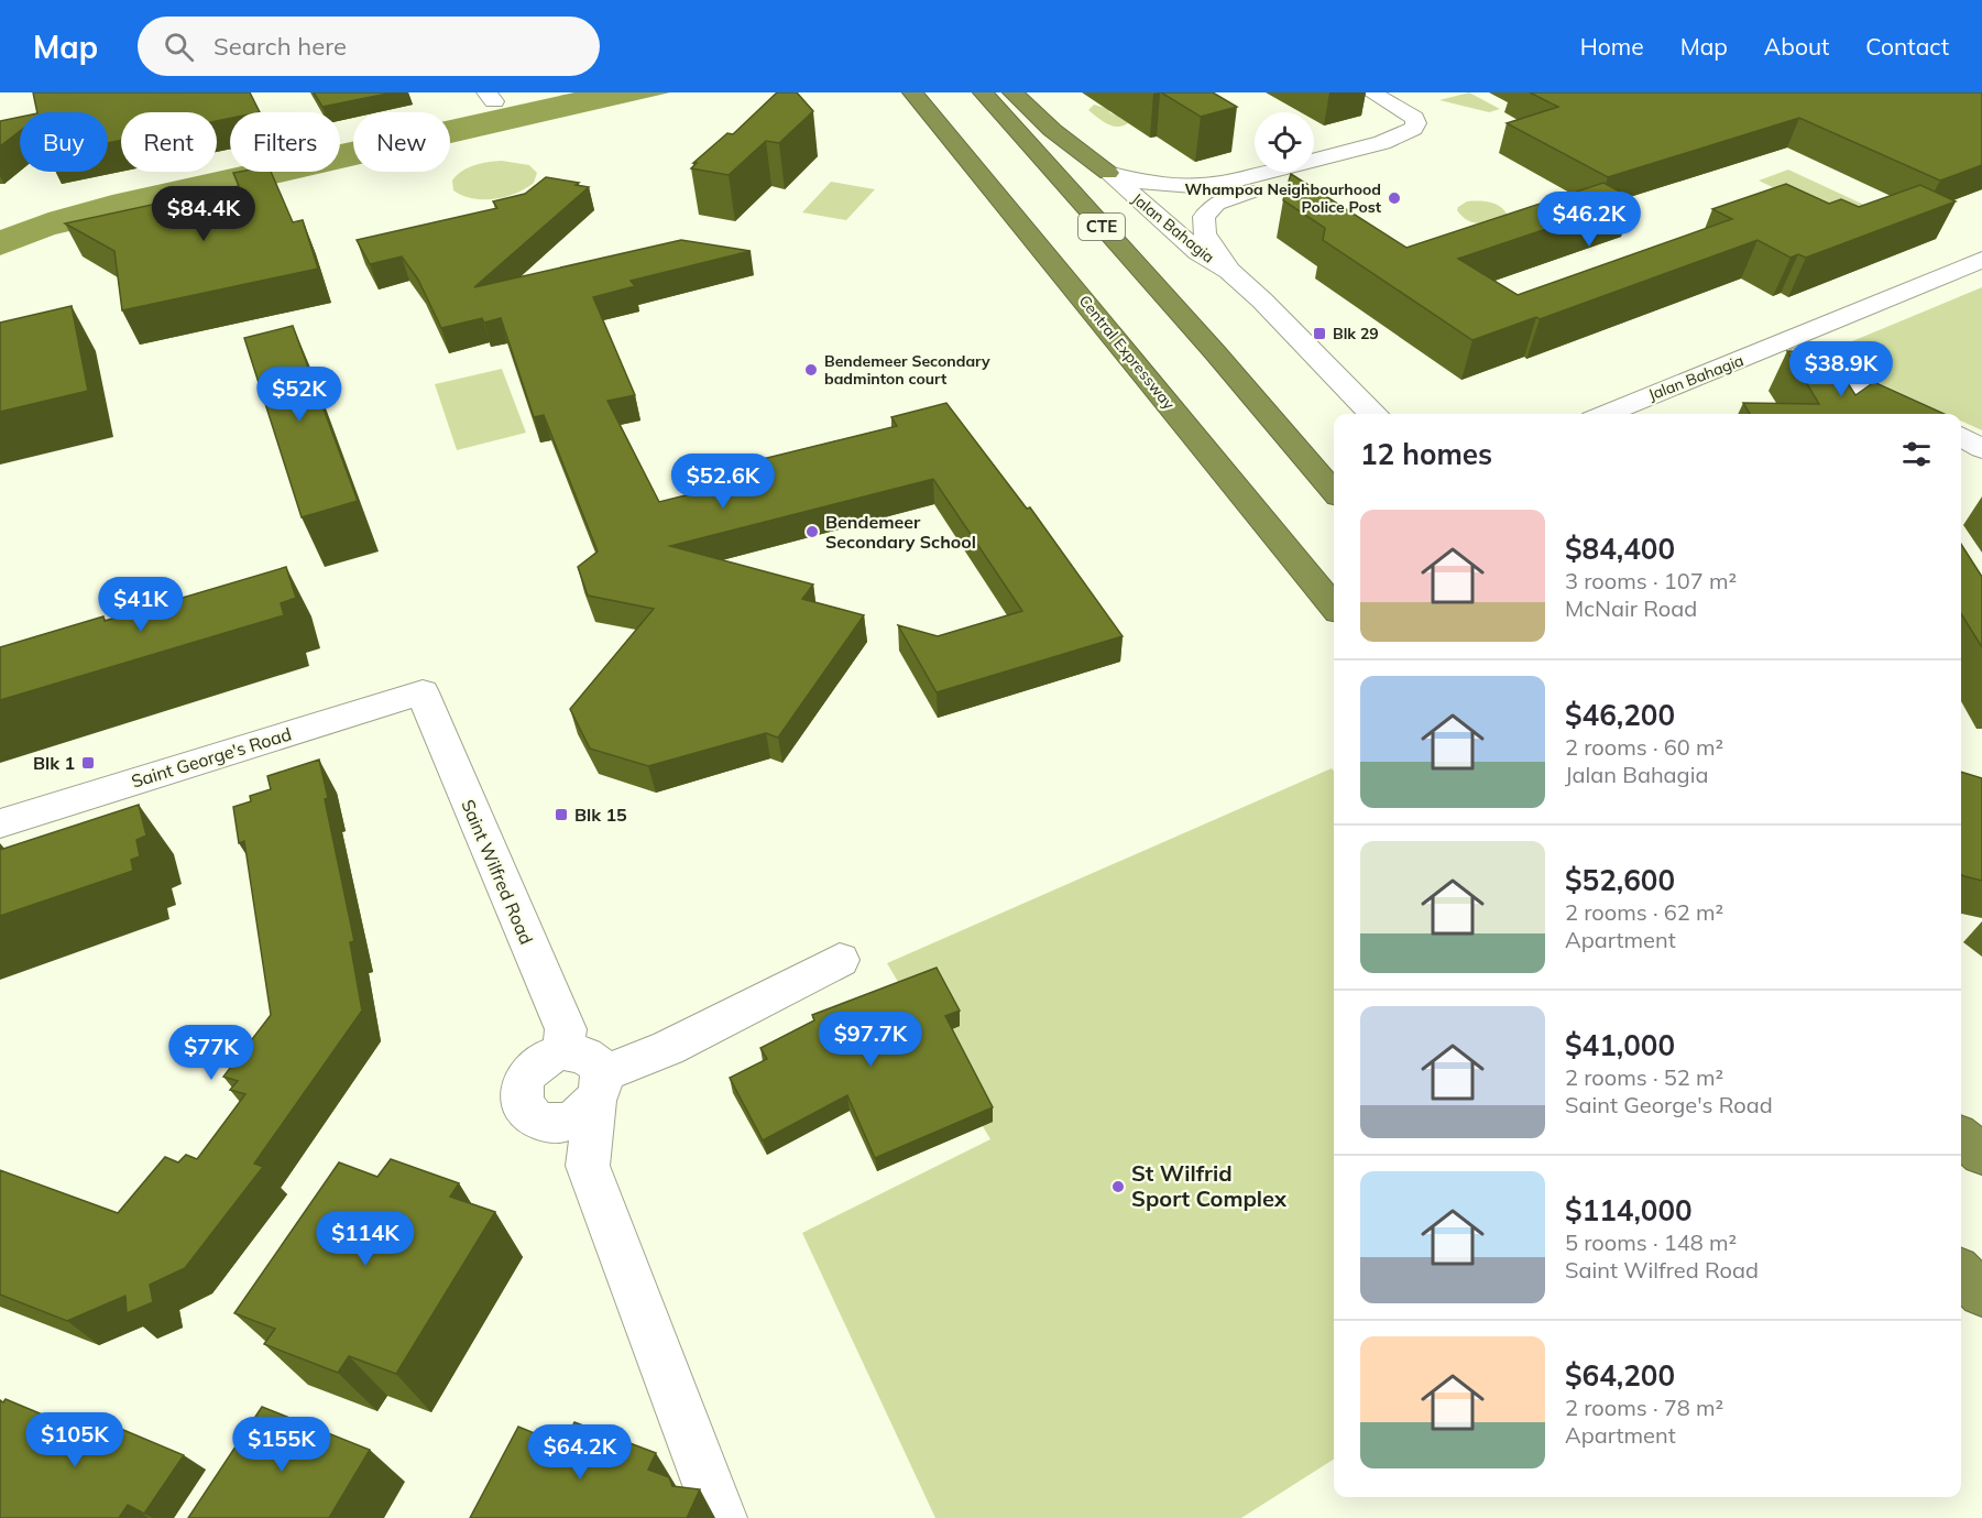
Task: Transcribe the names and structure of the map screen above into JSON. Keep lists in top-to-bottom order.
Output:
{
  "streets": {
    "highway": ["CTE", "Central Expressway"],
    "street": ["Jalan Bahagia", "Saint George's Road", "Saint Wilfred Road"]
  },
  "crossings": [
    ["Saint George's Road", "Saint Wilfred Road"]
  ],
  "places": {
    "other": [
      "Whampoa Neighbourhood Police Post",
      "Bendemeer Secondary badminton court",
      "Bendemeer Secondary School",
      "St Wilfrid Sport Complex"
    ],
    "transit": ["Blk 29", "Blk 1", "Blk 15"]
  },
  "page": {
    "header": "Map",
    "search": "Search here",
    "nav": [
      "Home",
      "Map",
      "About",
      "Contact"
    ],
    "chip": [
      "Buy",
      "Rent",
      "Filters",
      "New"
    ],
    "price": [
      "$84.4K",
      "$46.2K",
      "$38.9K",
      "$52K",
      "$52.6K",
      "$41K",
      "$97.7K",
      "$77K",
      "$114K",
      "$105K",
      "$155K",
      "$64.2K"
    ],
    "heading": "12 homes",
    "list": [
      {
        "name": "$84,400",
        "note": "3 rooms · 107 m² · McNair Road"
      },
      {
        "name": "$46,200",
        "note": "2 rooms · 60 m² · Jalan Bahagia"
      },
      {
        "name": "$52,600",
        "note": "2 rooms · 62 m² · Apartment"
      },
      {
        "name": "$41,000",
        "note": "2 rooms · 52 m² · Saint George's Road"
      },
      {
        "name": "$114,000",
        "note": "5 rooms · 148 m² · Saint Wilfred Road"
      },
      {
        "name": "$64,200",
        "note": "2 rooms · 78 m² · Apartment"
      }
    ]
  }
}
